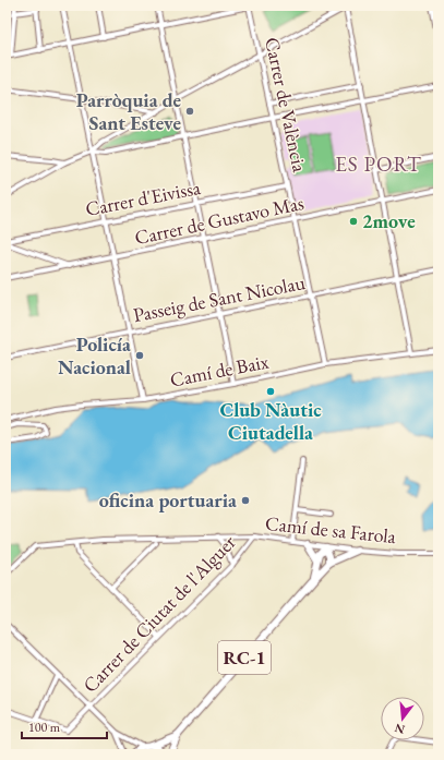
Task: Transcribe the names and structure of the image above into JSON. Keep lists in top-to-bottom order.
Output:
{
  "streets": {
    "main road": ["RC-1"],
    "street": [
      "Carrer de València",
      "Carrer d'Eivissa",
      "Carrer de Gustavo Mas",
      "Passeig de Sant Nicolau",
      "Camí de Baix",
      "Camí de sa Farola",
      "Carrer de Ciutat de l'Alguer"
    ]
  },
  "crossings": [
    ["Carrer de València", "Carrer d'Eivissa"],
    ["Carrer de València", "Carrer de Gustavo Mas"],
    ["Carrer de València", "Passeig de Sant Nicolau"],
    ["Carrer de València", "Camí de Baix"],
    ["Camí de sa Farola", "Carrer de Ciutat de l'Alguer"],
    ["Camí de sa Farola", "RC-1"]
  ],
  "districts": ["ES PORT"],
  "places": [
    "Parròquia de Sant Esteve",
    "2move",
    "Policía Nacional",
    "Club Nàutic Ciutadella",
    "oficina portuaria"
  ],
  "scale_bar": "100 m",
  "north": "bottom"
}
